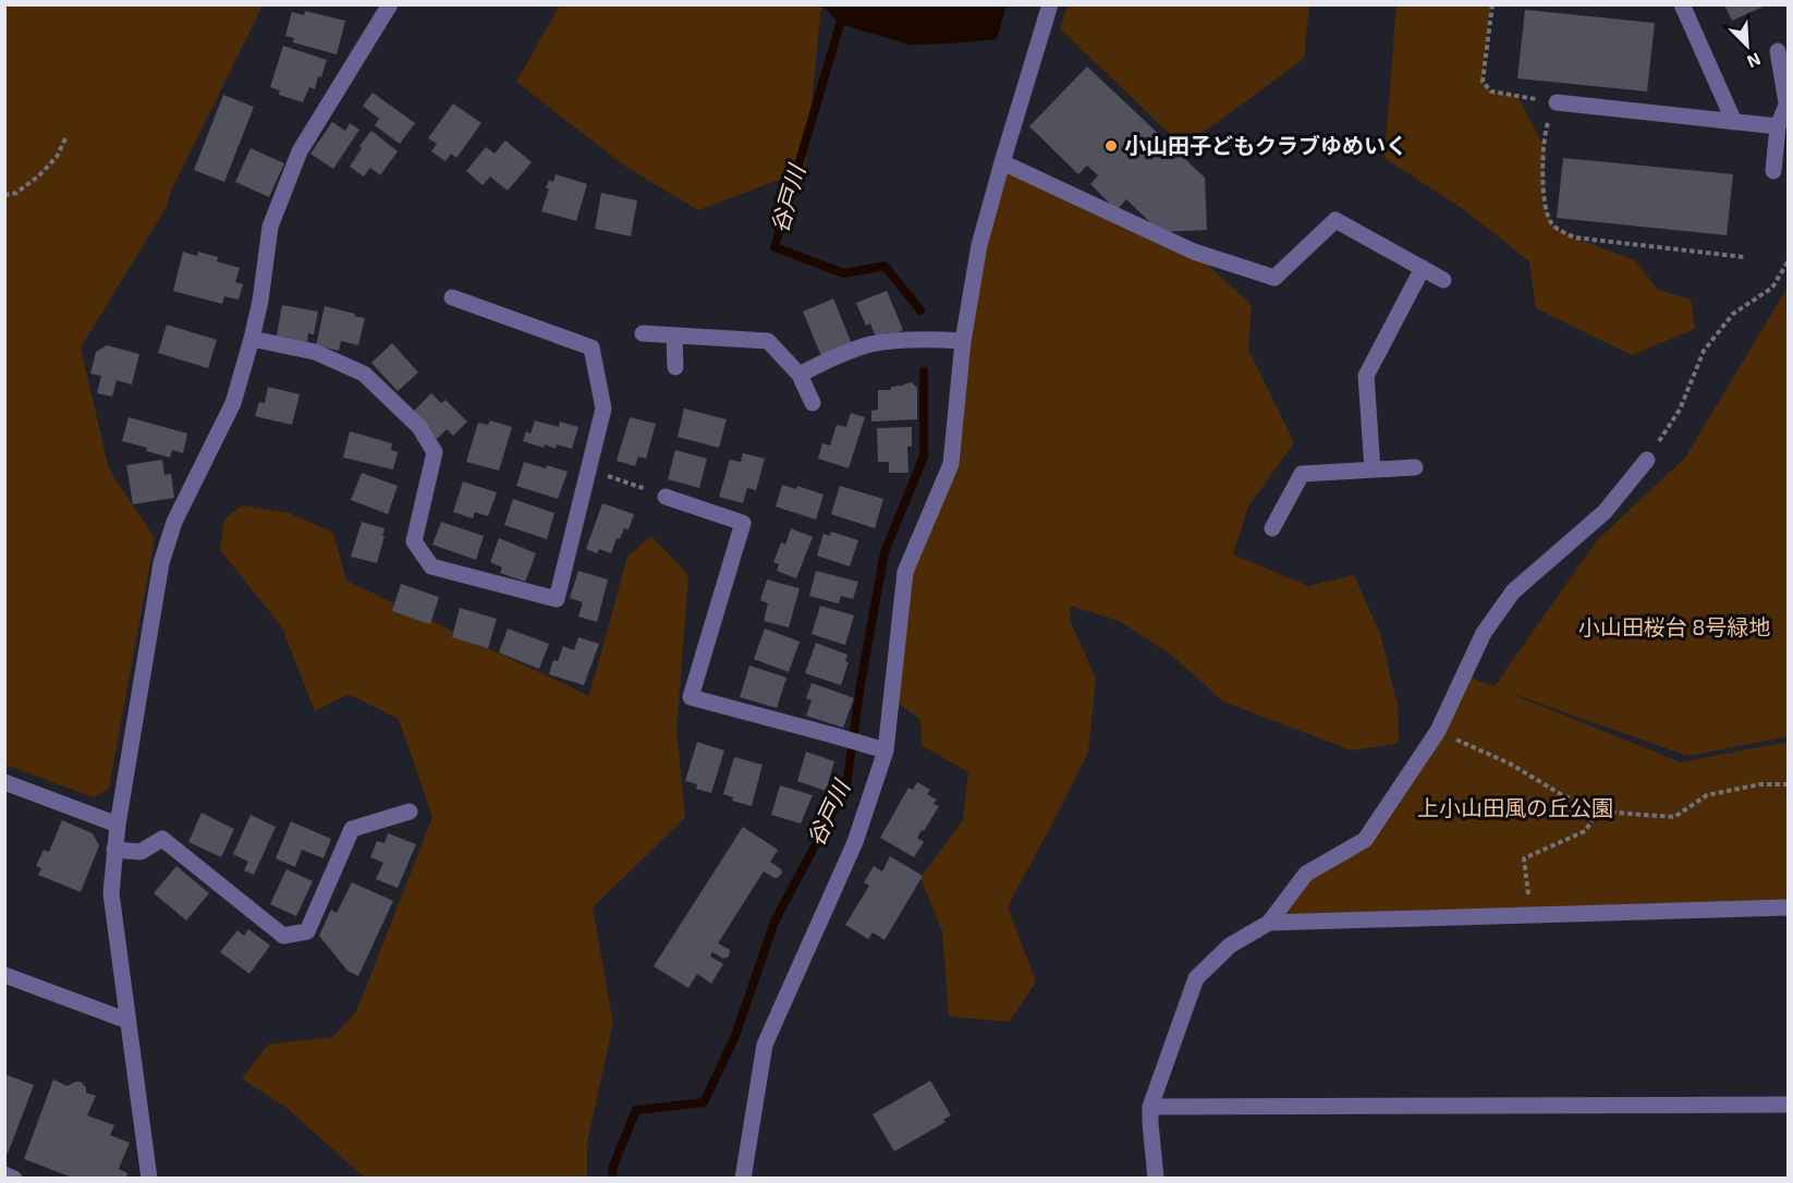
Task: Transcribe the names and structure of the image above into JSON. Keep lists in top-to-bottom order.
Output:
{
  "water": ["谷戸川"],
  "parks": ["小山田桜台 8号緑地", "上小山田風の丘公園"],
  "places": ["小山田子どもクラブゆめいく"],
  "north": "bottom right"
}
